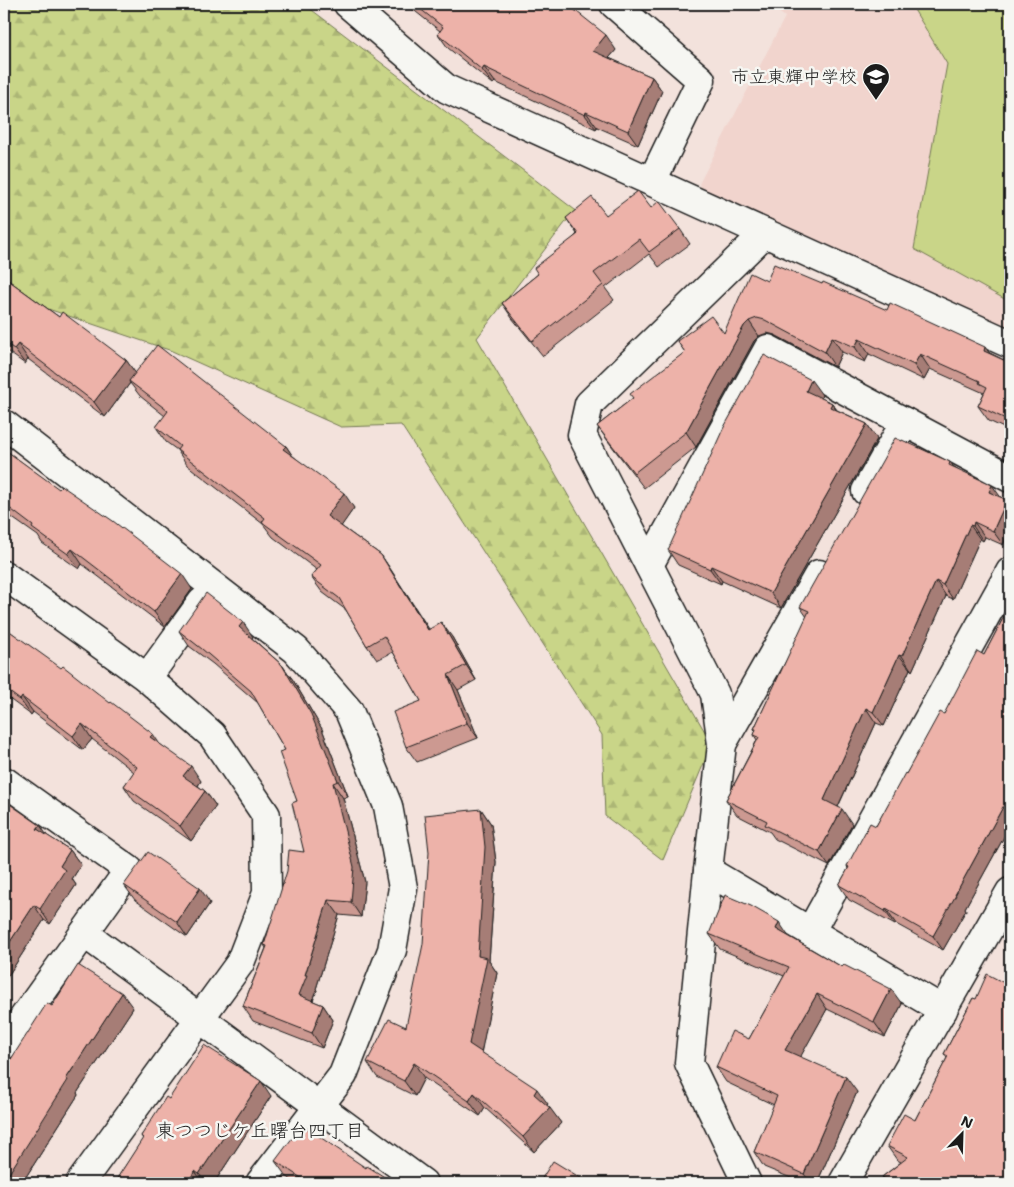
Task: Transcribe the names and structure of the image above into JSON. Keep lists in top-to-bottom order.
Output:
{
  "districts": ["東つつじケ丘曙台四丁目"],
  "places": {
    "school or university": ["市立東輝中学校"]
  },
  "north": "top right"
}
